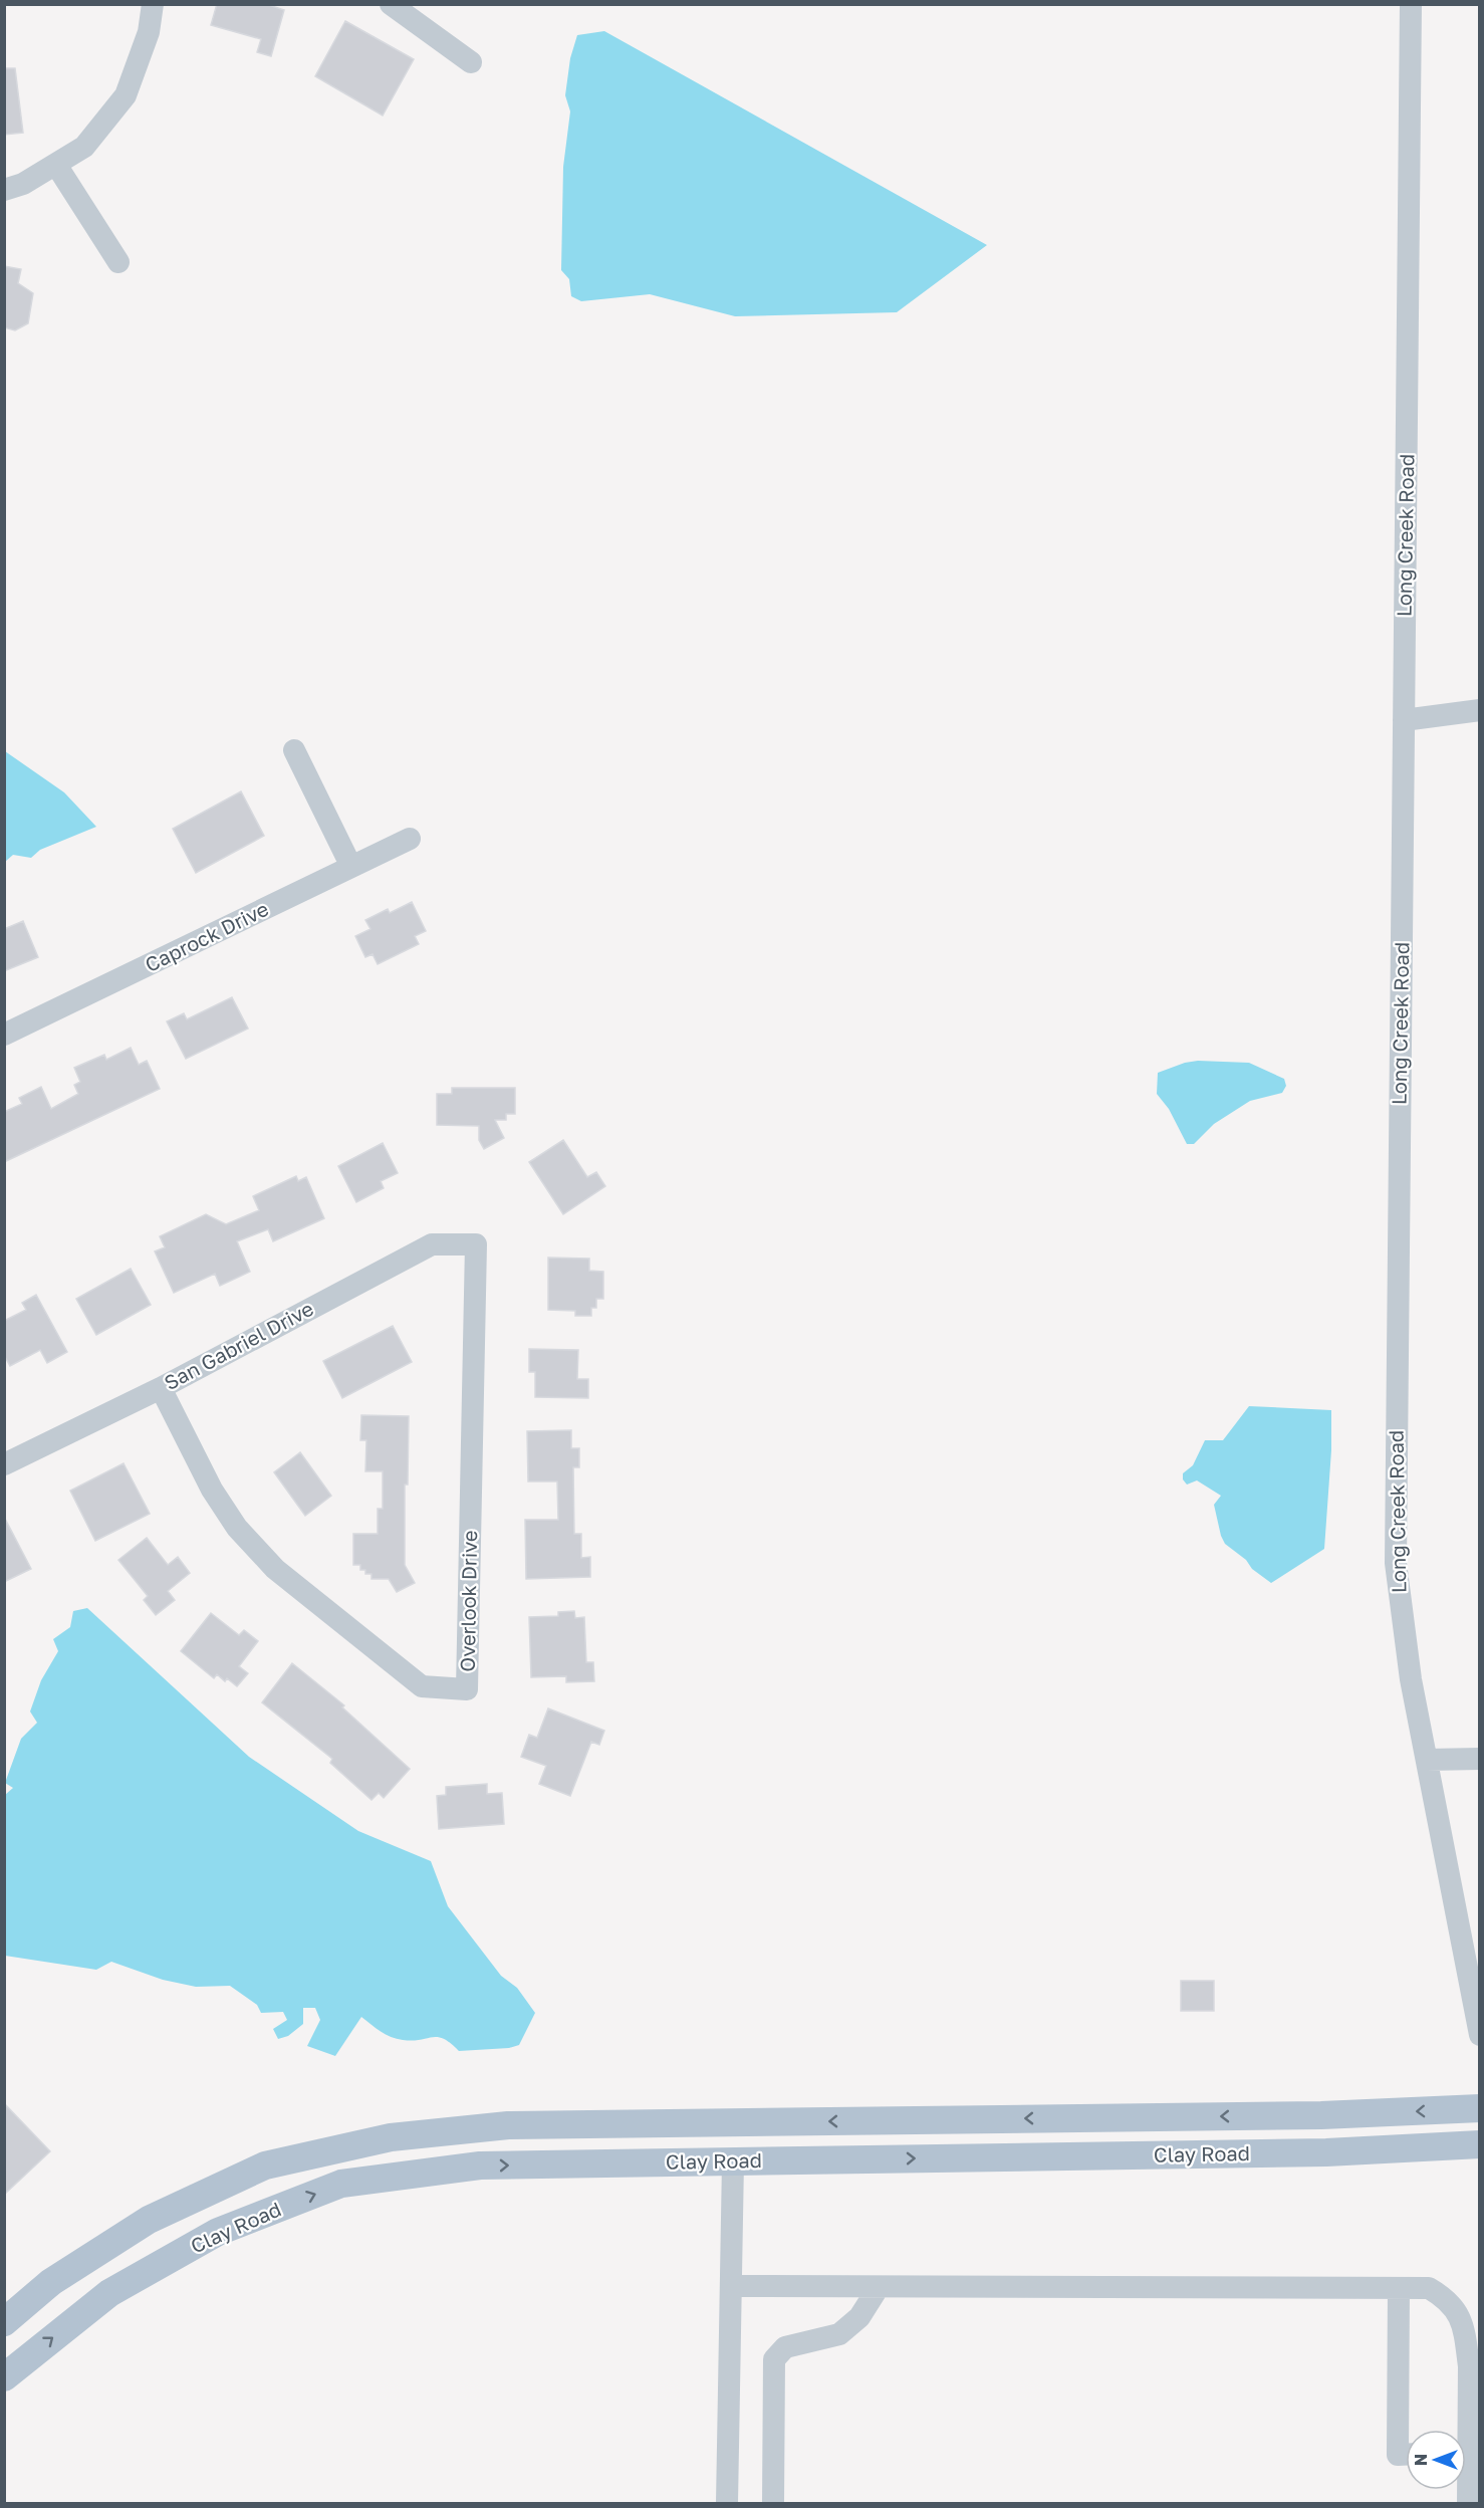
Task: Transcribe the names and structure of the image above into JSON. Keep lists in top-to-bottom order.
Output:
{
  "streets": {
    "main road": ["Clay Road"],
    "street": [
      "Long Creek Road",
      "Caprock Drive",
      "San Gabriel Drive",
      "Overlook Drive"
    ]
  },
  "crossings": [
    ["San Gabriel Drive", "Overlook Drive"]
  ],
  "north": "left"
}
